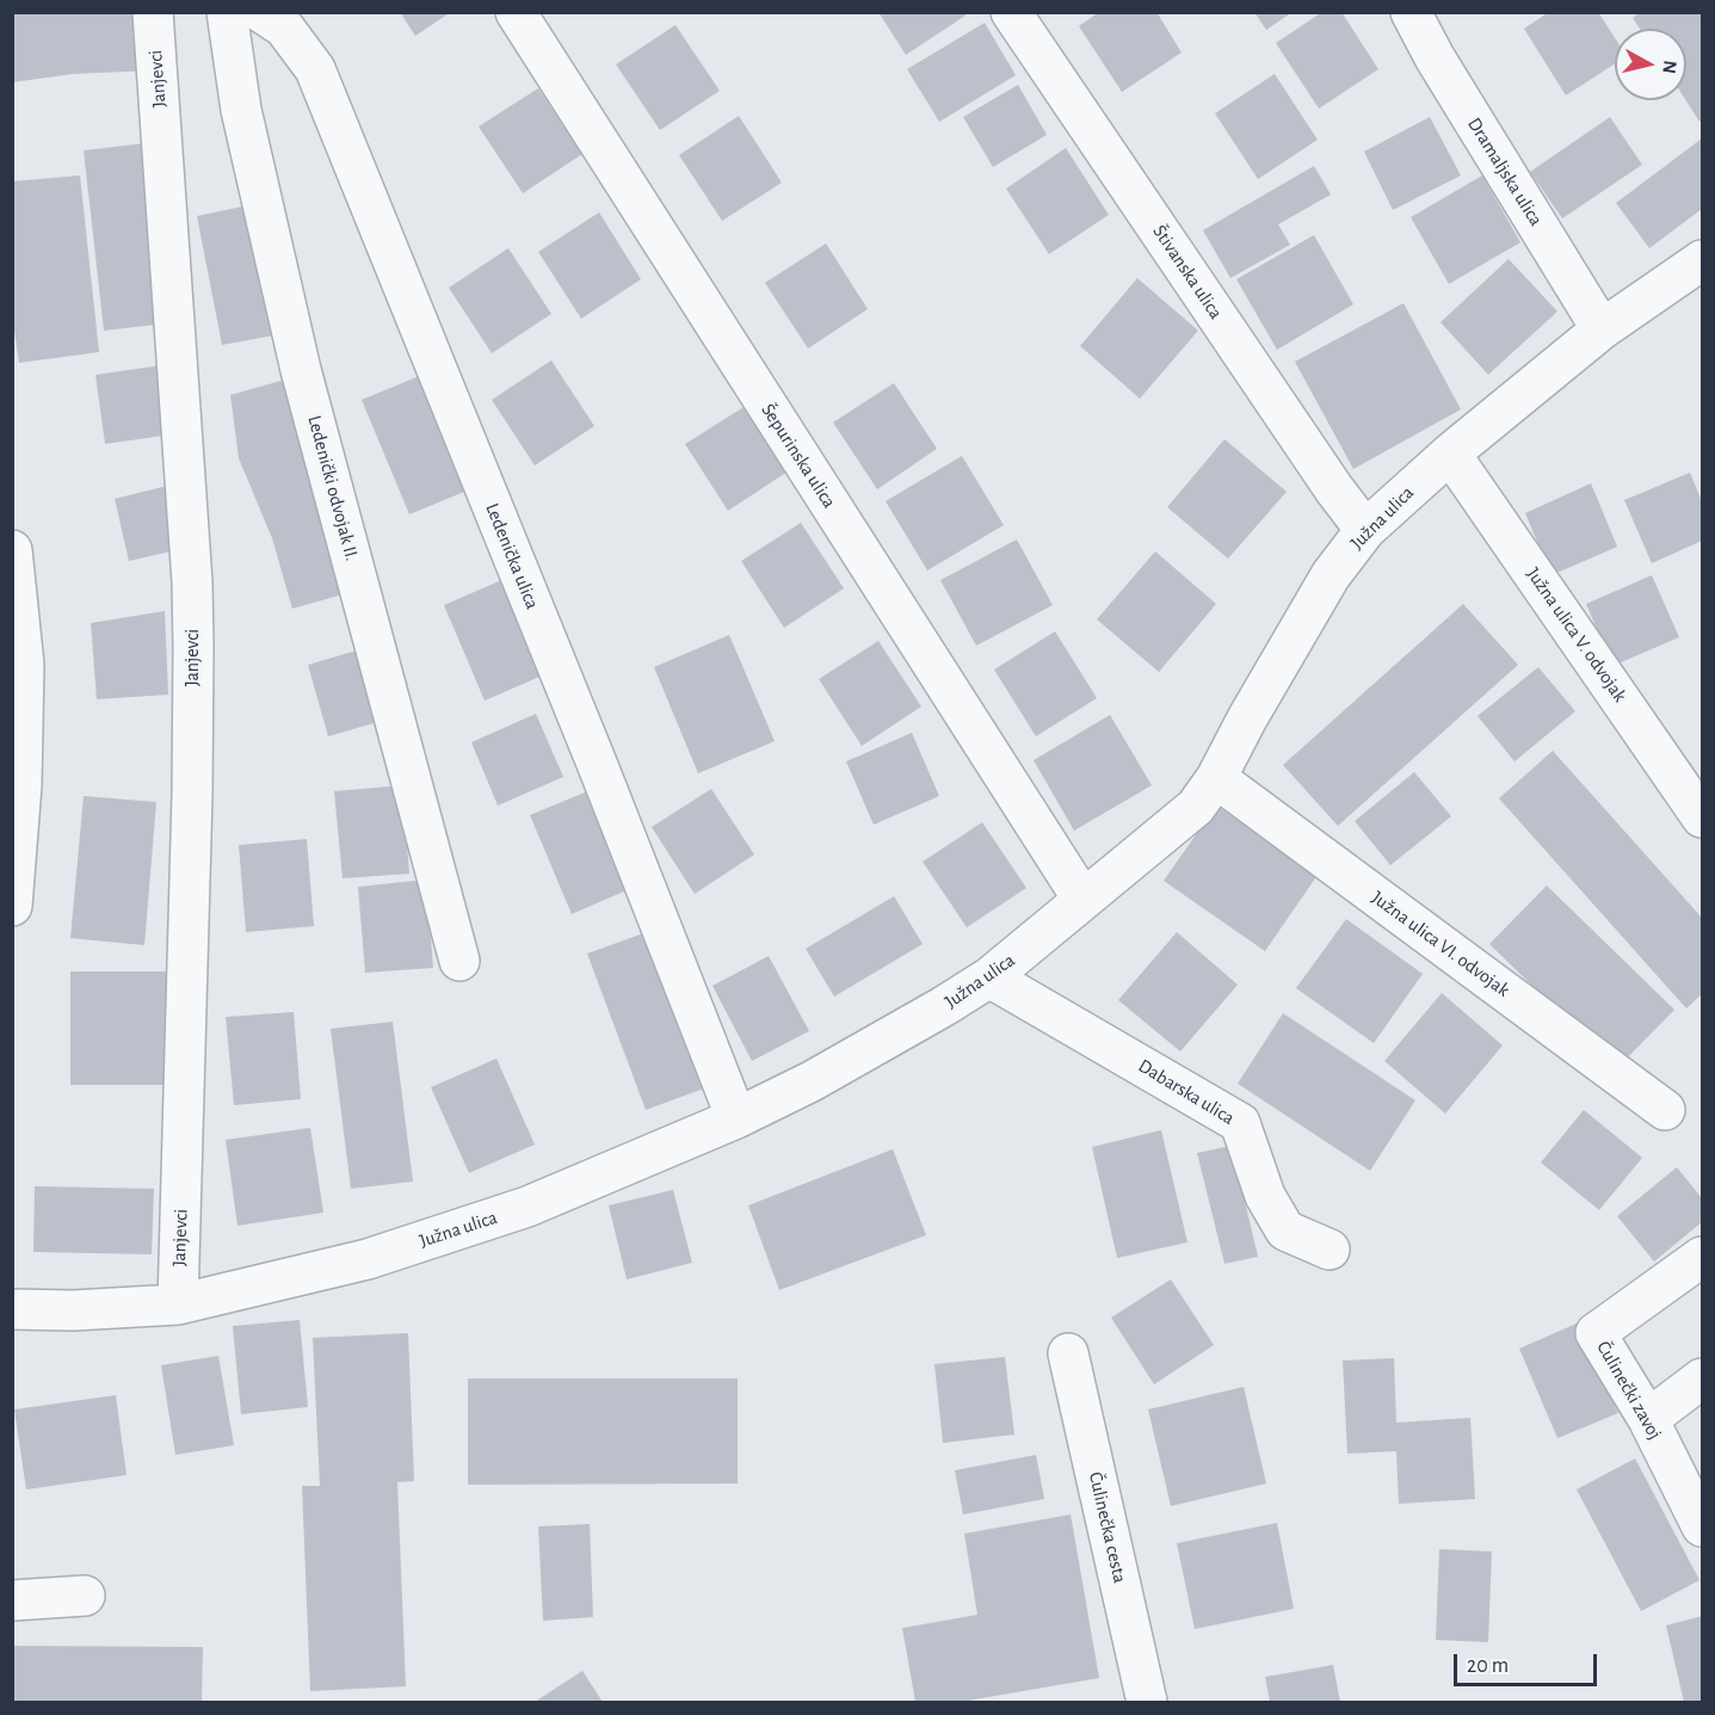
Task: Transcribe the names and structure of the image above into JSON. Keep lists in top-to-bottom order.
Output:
{
  "streets": {
    "street": [
      "Janjevci",
      "Dramaljska ulica",
      "Štivanska ulica",
      "Šepurinska ulica",
      "Ledenički odvojak II.",
      "Južna ulica",
      "Ledenička ulica",
      "Južna ulica V. odvojak",
      "Južna ulica VI. odvojak",
      "Dabarska ulica",
      "Čulinečki zavoj",
      "Čulinečka cesta"
    ]
  },
  "crossings": [
    ["Janjevci", "Južna ulica"],
    ["Dramaljska ulica", "Južna ulica"],
    ["Štivanska ulica", "Južna ulica"],
    ["Šepurinska ulica", "Južna ulica"],
    ["Južna ulica", "Ledenička ulica"],
    ["Južna ulica", "Južna ulica V. odvojak"],
    ["Južna ulica", "Južna ulica VI. odvojak"],
    ["Južna ulica", "Dabarska ulica"]
  ],
  "scale_bar": "20 m",
  "north": "right"
}
